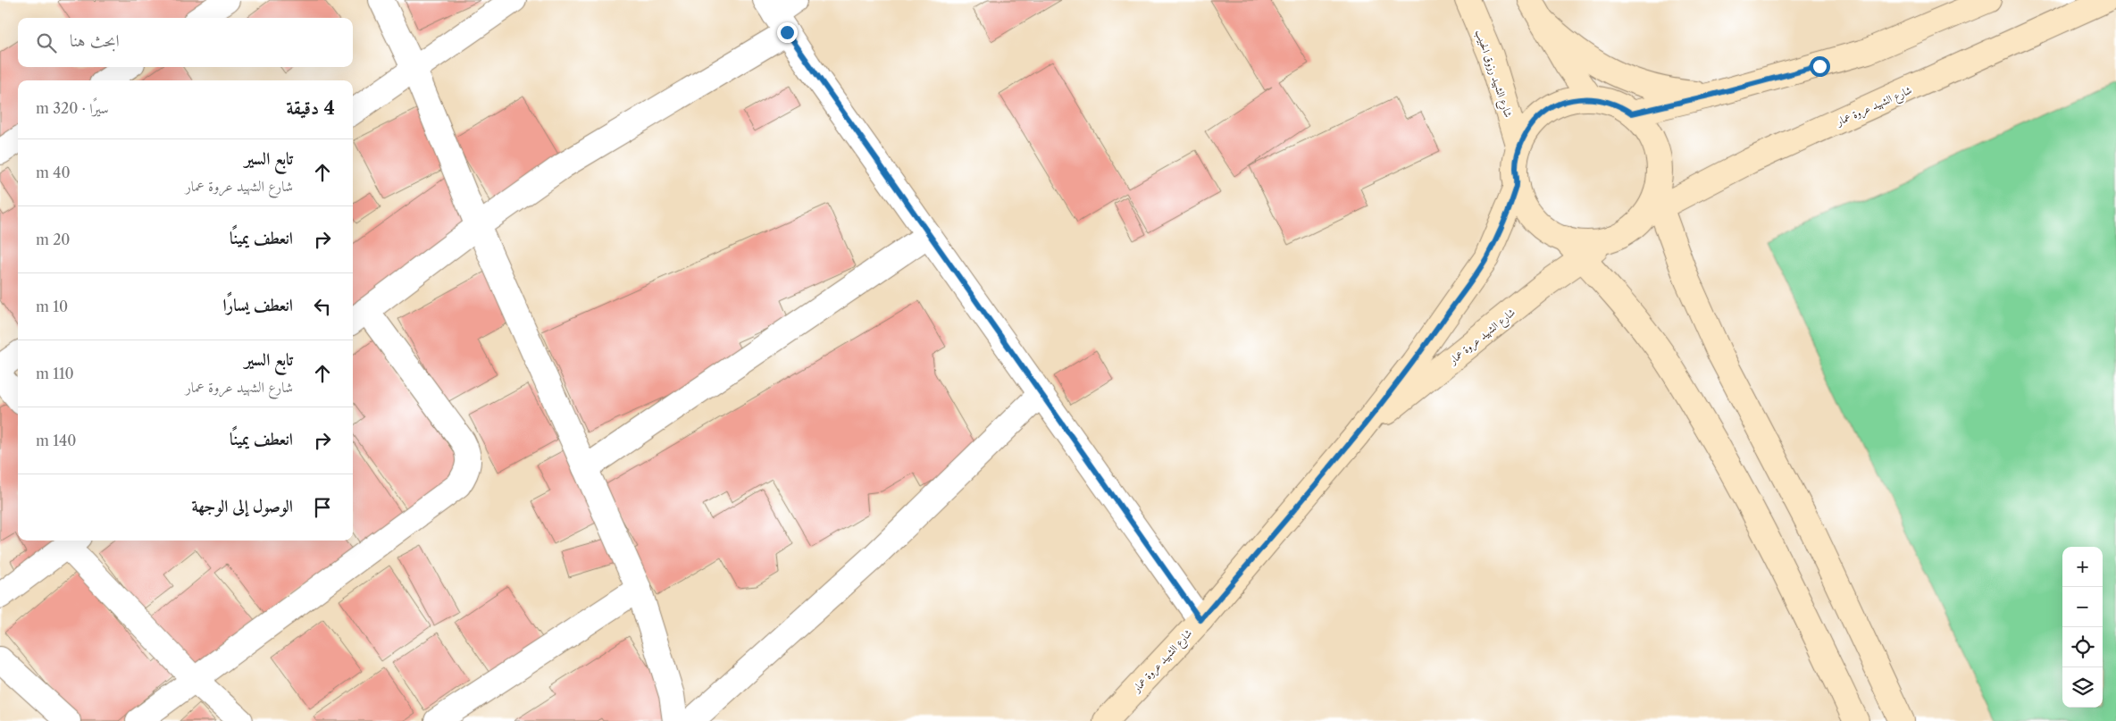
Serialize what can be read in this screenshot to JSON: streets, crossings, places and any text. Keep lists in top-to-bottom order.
{
  "streets": {
    "street": ["شارع الشهيد رزوق الحبيب", "شارع الشهيد عروة عمار"]
  },
  "crossings": [
    ["شارع الشهيد رزوق الحبيب", "شارع الشهيد عروة عمار"]
  ],
  "page": {
    "search": "ابحث هنا",
    "heading": ["4 دقيقة", "سيرًا · 320 m"],
    "list": [
      ["تابع السير", "شارع الشهيد عروة عمار", "40 m"],
      ["انعطف يمينًا", "20 m"],
      ["انعطف يسارًا", "10 m"],
      ["تابع السير", "شارع الشهيد عروة عمار", "110 m"],
      ["انعطف يمينًا", "140 m"],
      "الوصول إلى الوجهة"
    ],
    "map_buttons": ["+", "−"]
  }
}
